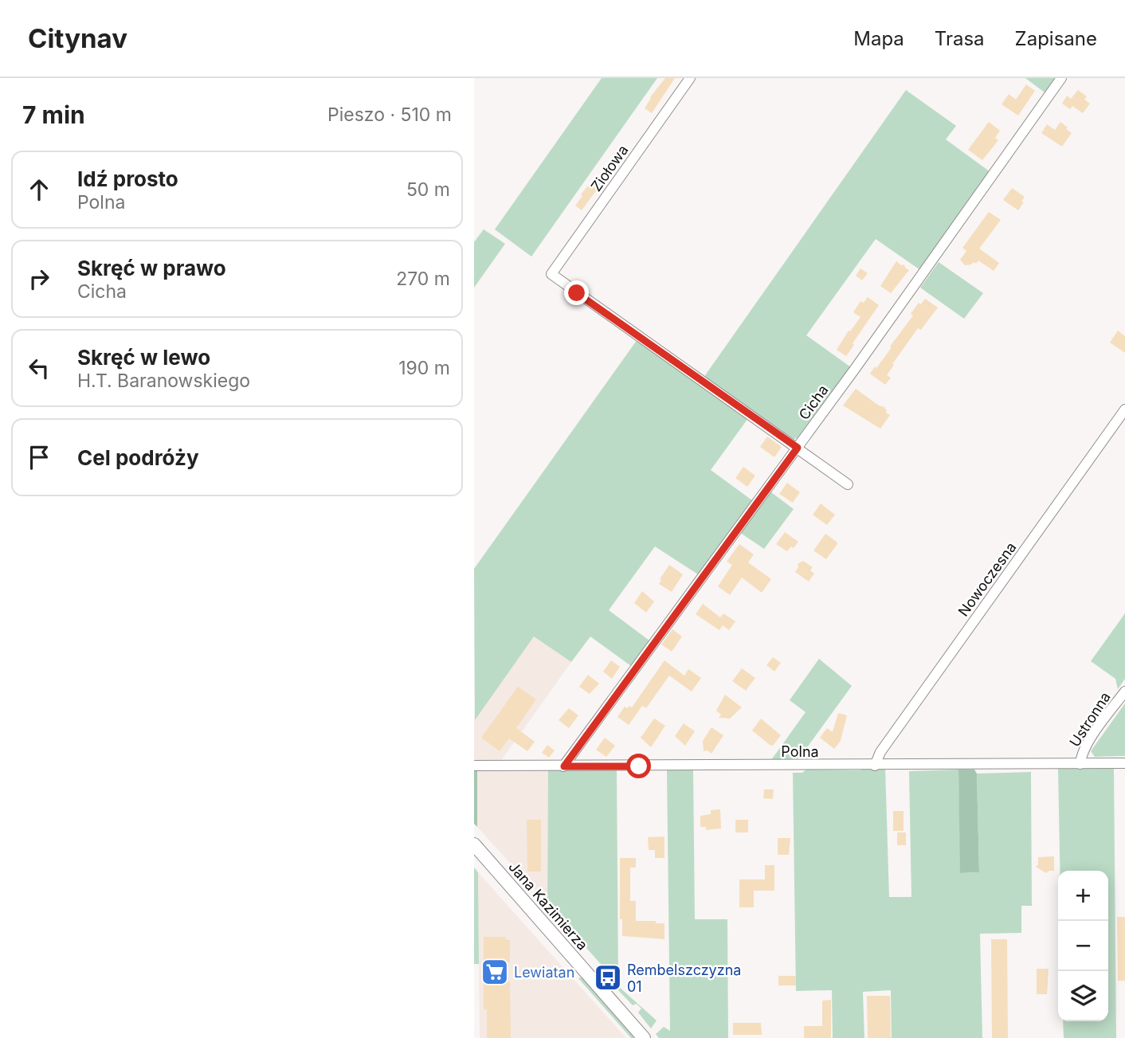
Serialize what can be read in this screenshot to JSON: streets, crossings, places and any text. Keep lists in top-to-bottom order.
{
  "streets": {
    "main road": ["Jana Kazimierza"],
    "street": [
      "Ziołowa",
      "Cicha",
      "Nowoczesna",
      "Ustronna",
      "Polna"
    ]
  },
  "crossings": [
    ["Ziołowa", "Cicha"],
    ["Cicha", "Polna"],
    ["Nowoczesna", "Polna"],
    ["Ustronna", "Polna"]
  ],
  "places": {
    "supermarket": ["Lewiatan"],
    "bus stop": ["Rembelszczyzna 01"]
  },
  "page": {
    "header": "Citynav",
    "nav": ["Mapa", "Trasa", "Zapisane"],
    "heading": ["7 min", "Pieszo · 510 m"],
    "list": [
      ["Idź prosto", "Polna", "50 m"],
      ["Skręć w prawo", "Cicha", "270 m"],
      ["Skręć w lewo", "H.T. Baranowskiego", "190 m"],
      "Cel podróży"
    ],
    "map_buttons": ["+", "−"]
  }
}
